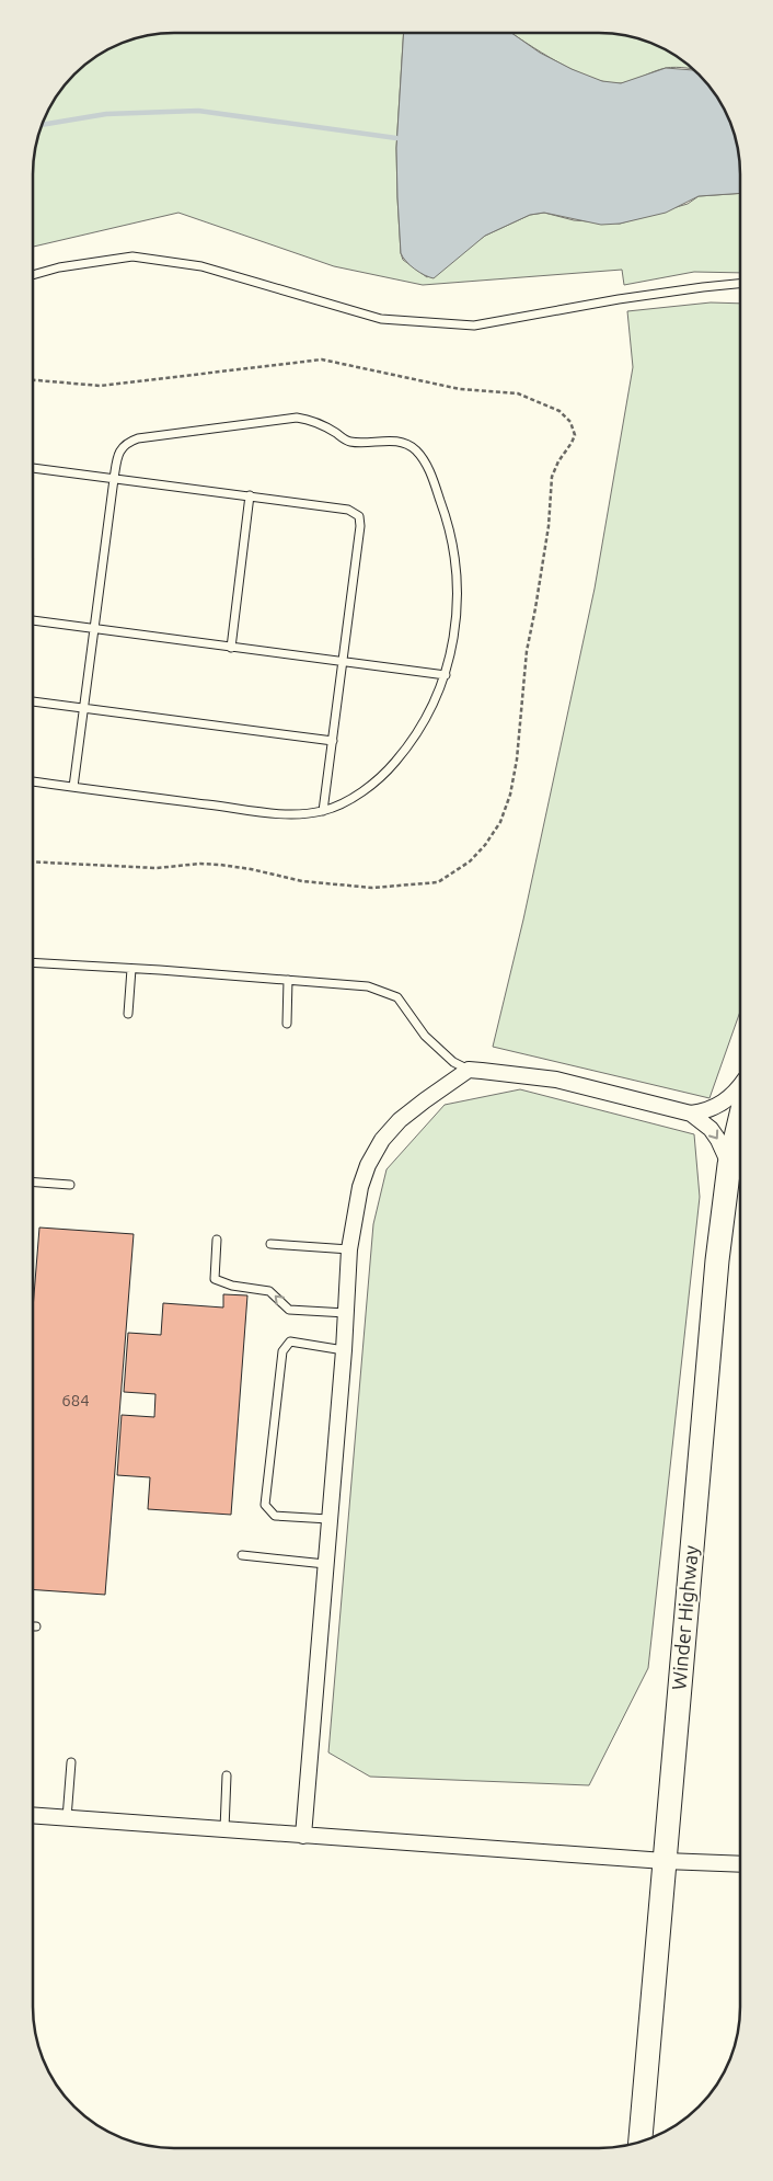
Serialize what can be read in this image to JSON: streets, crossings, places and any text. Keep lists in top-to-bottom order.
{
  "streets": {
    "main road": ["Winder Highway"]
  },
  "house_numbers": ["684"]
}
